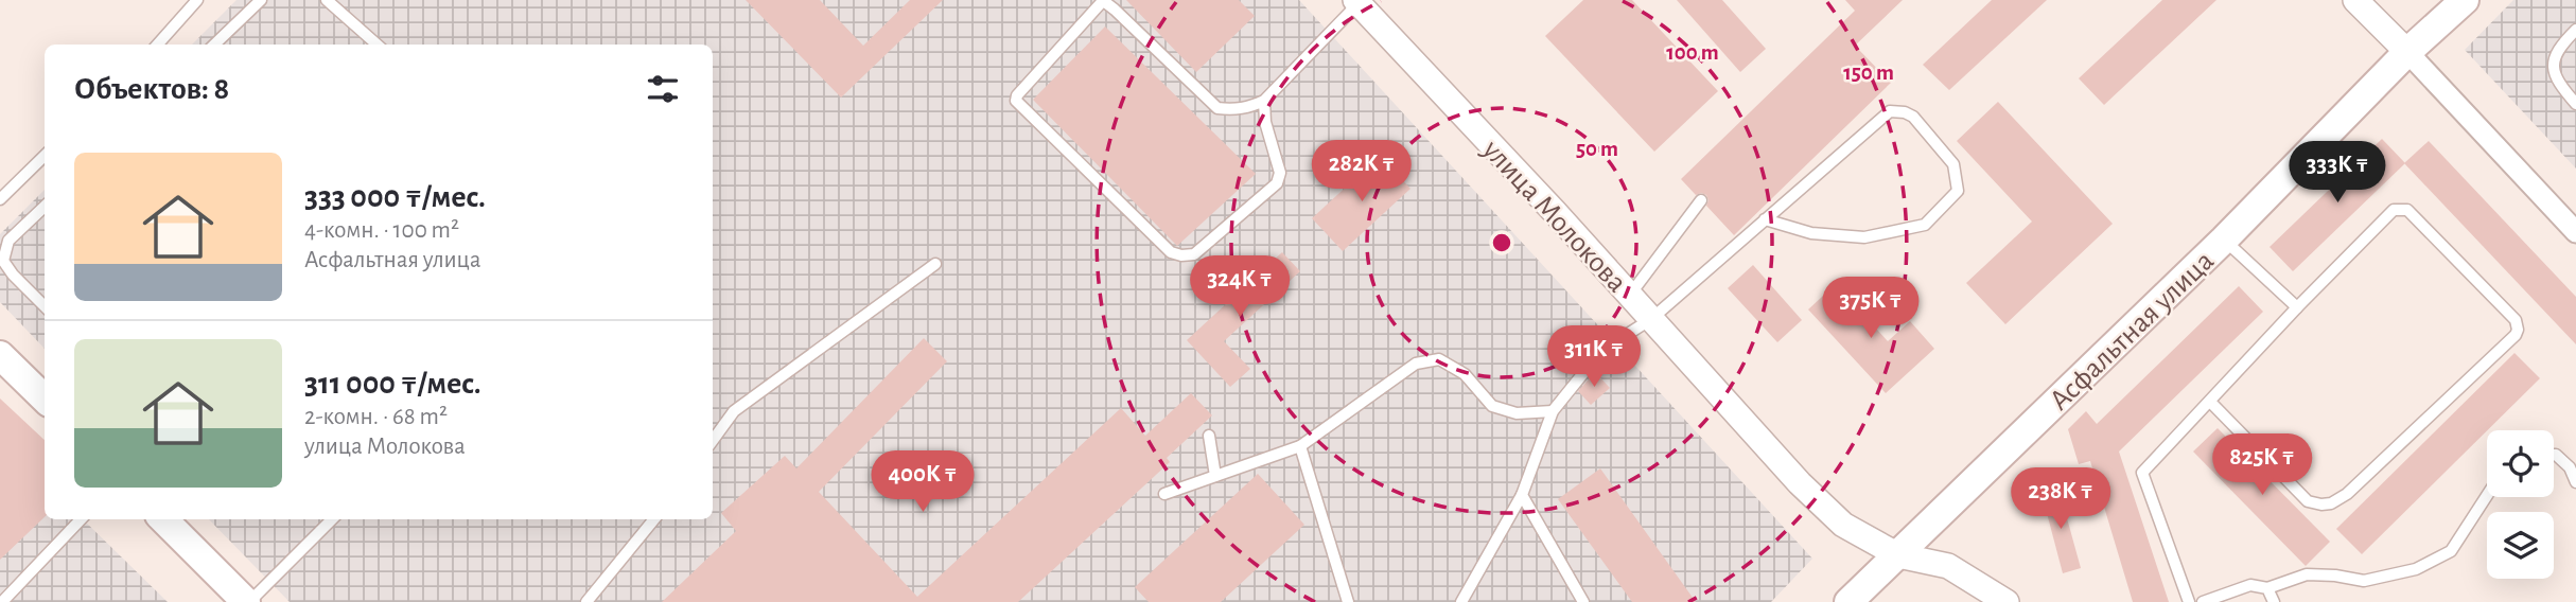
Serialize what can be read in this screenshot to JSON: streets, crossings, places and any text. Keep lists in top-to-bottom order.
{
  "streets": {
    "main road": ["Асфальтная улица"],
    "street": ["улица Молокова"]
  },
  "crossings": [
    ["улица Молокова", "Асфальтная улица"]
  ],
  "page": {
    "heading": "Объектов: 8",
    "list": [
      {
        "name": "333 000 ₸/мес.",
        "note": "4-комн. · 100 m² · Асфальтная улица"
      },
      {
        "name": "311 000 ₸/мес.",
        "note": "2-комн. · 68 m² · улица Молокова"
      }
    ],
    "price": [
      "282K ₸",
      "333K ₸",
      "324K ₸",
      "375K ₸",
      "311K ₸",
      "825K ₸",
      "400K ₸",
      "238K ₸"
    ]
  },
  "rings": ["100 m", "150 m", "50 m"]
}
